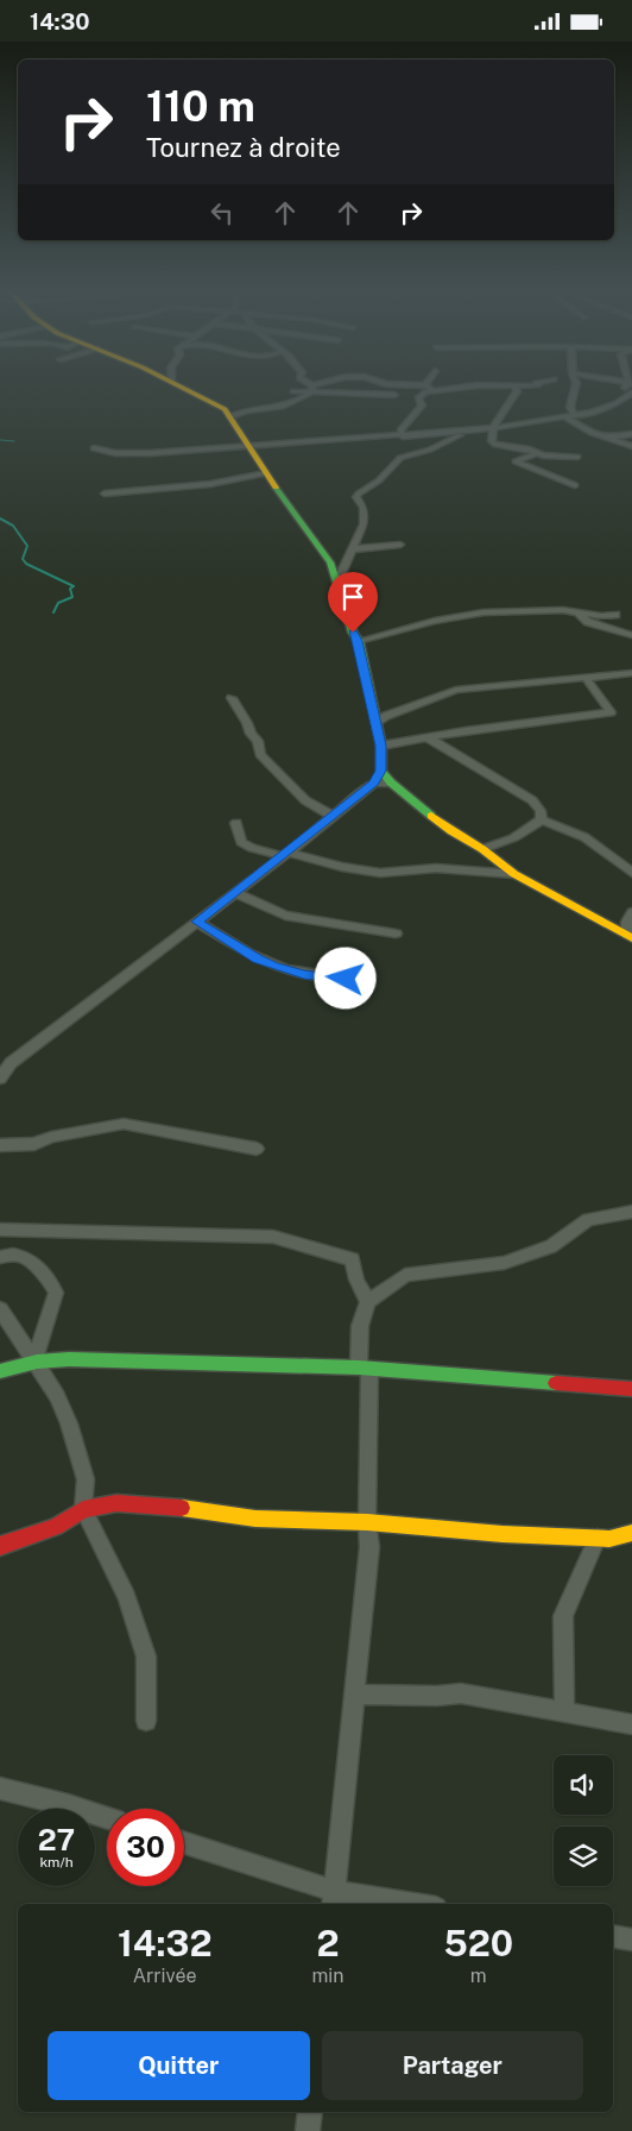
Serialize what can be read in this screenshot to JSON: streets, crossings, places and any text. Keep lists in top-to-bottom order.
{
  "page": {
    "status": "14:30",
    "turn": ["110 m", "Tournez à droite"],
    "speed": "27 km/h",
    "limit": "30",
    "eta": [
      "14:32",
      "Arrivée",
      "2",
      "min",
      "520",
      "m"
    ],
    "buttons": ["Quitter", "Partager"]
  }
}
